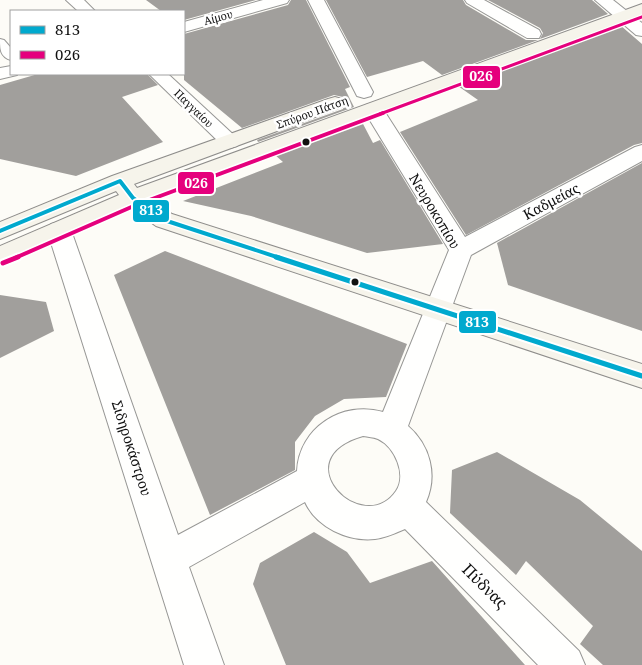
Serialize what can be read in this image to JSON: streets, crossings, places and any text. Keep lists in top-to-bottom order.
{
  "streets": {
    "street": [
      "Αίμου",
      "Παγγαίου",
      "Σπύρου Πάτση",
      "Καδμείας",
      "Νευροκοπίου",
      "Σιδηροκάστρου",
      "Πύδνας"
    ]
  },
  "crossings": [
    ["Παγγαίου", "Σπύρου Πάτση"],
    ["Σπύρου Πάτση", "Νευροκοπίου"],
    ["Σπύρου Πάτση", "Σιδηροκάστρου"],
    ["Καδμείας", "Νευροκοπίου"],
    ["Νευροκοπίου", "Πύδνας"]
  ],
  "lines": ["transit line 026", "transit line 813"],
  "legend": ["813", "026"]
}
